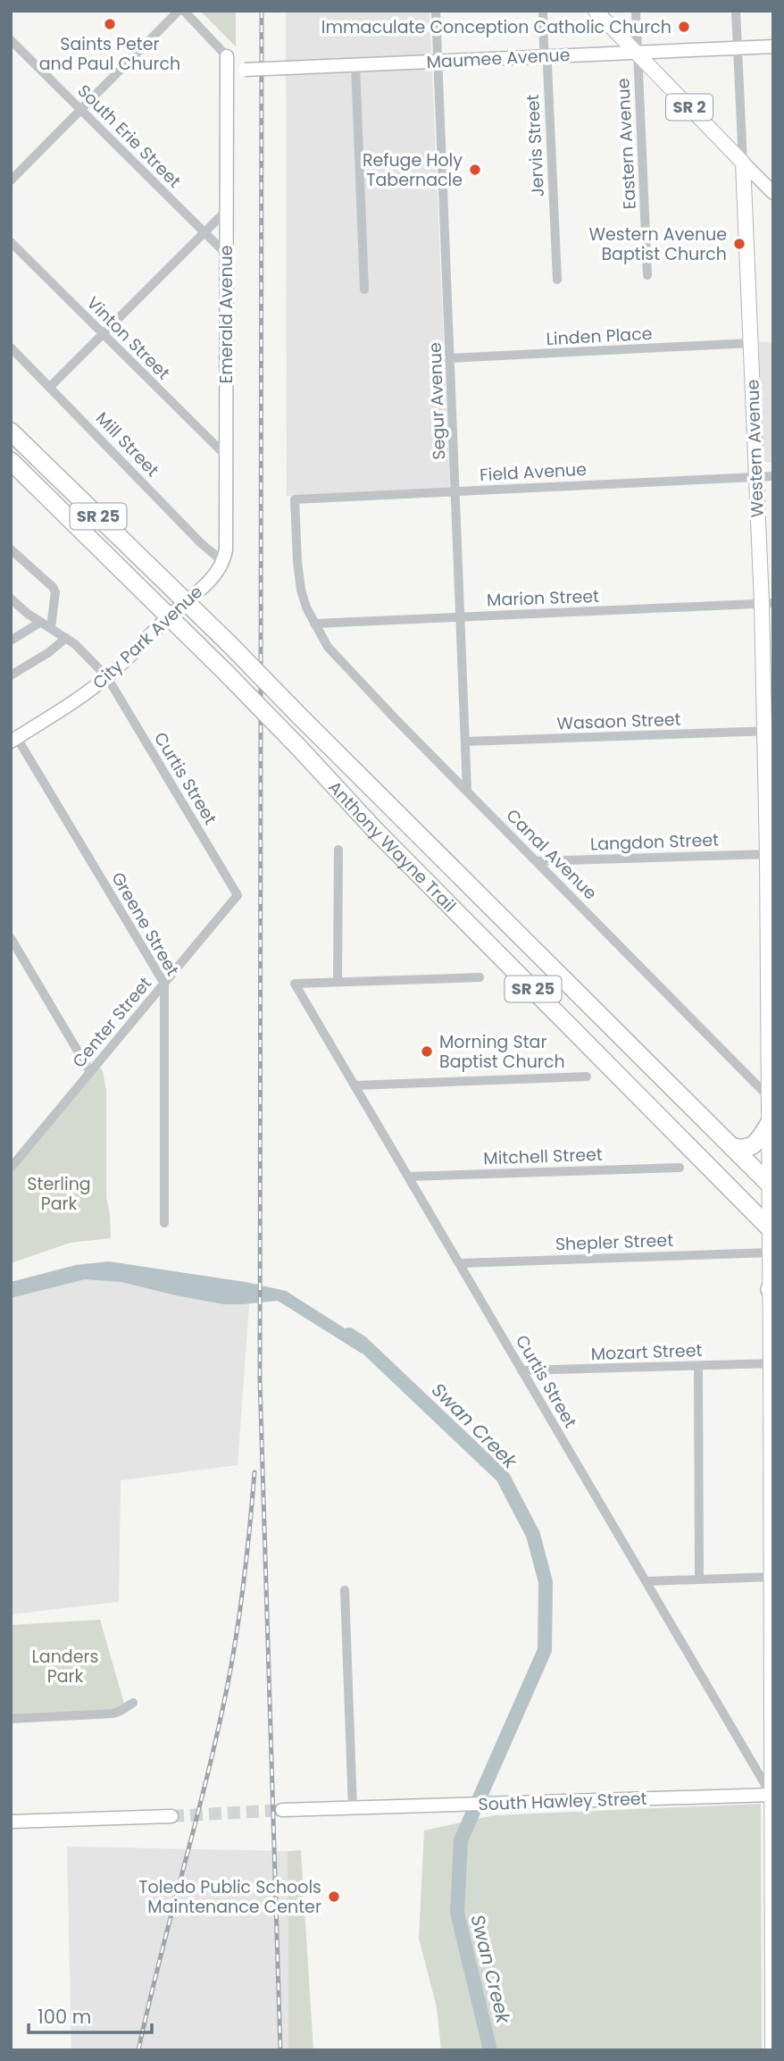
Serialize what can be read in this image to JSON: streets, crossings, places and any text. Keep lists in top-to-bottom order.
{
  "streets": {
    "highway": ["SR 25", "Anthony Wayne Trail"],
    "main road": ["SR 2", "Western Avenue"],
    "street": [
      "Maumee Avenue",
      "South Erie Street",
      "Eastern Avenue",
      "Jervis Street",
      "Emerald Avenue",
      "Linden Place",
      "Vinton Street",
      "Segur Avenue",
      "Mill Street",
      "Field Avenue",
      "Marion Street",
      "City Park Avenue",
      "Wasaon Street",
      "Curtis Street",
      "Langdon Street",
      "Canal Avenue",
      "Greene Street",
      "Center Street",
      "Mitchell Street",
      "Shepler Street",
      "Mozart Street",
      "South Hawley Street"
    ]
  },
  "crossings": [
    ["Maumee Avenue", "SR 2"],
    ["Maumee Avenue", "Eastern Avenue"],
    ["Maumee Avenue", "Jervis Street"],
    ["Maumee Avenue", "Emerald Avenue"],
    ["Maumee Avenue", "Segur Avenue"],
    ["Maumee Avenue", "Western Avenue"],
    ["SR 2", "Eastern Avenue"],
    ["SR 2", "Western Avenue"],
    ["South Erie Street", "Emerald Avenue"],
    ["Emerald Avenue", "Vinton Street"],
    ["Emerald Avenue", "Mill Street"],
    ["Emerald Avenue", "City Park Avenue"],
    ["Linden Place", "Segur Avenue"],
    ["Linden Place", "Western Avenue"],
    ["Segur Avenue", "Field Avenue"],
    ["Segur Avenue", "Marion Street"],
    ["Segur Avenue", "Wasaon Street"],
    ["Segur Avenue", "Canal Avenue"],
    ["Mill Street", "City Park Avenue"],
    ["Western Avenue", "Field Avenue"],
    ["Western Avenue", "Marion Street"],
    ["Western Avenue", "Wasaon Street"],
    ["Western Avenue", "Curtis Street"],
    ["Western Avenue", "Langdon Street"],
    ["Western Avenue", "Anthony Wayne Trail"],
    ["Western Avenue", "Canal Avenue"],
    ["Western Avenue", "Shepler Street"],
    ["Western Avenue", "Mozart Street"],
    ["Western Avenue", "South Hawley Street"],
    ["Field Avenue", "Canal Avenue"],
    ["Marion Street", "Canal Avenue"],
    ["City Park Avenue", "Curtis Street"],
    ["City Park Avenue", "Anthony Wayne Trail"],
    ["City Park Avenue", "Greene Street"],
    ["Curtis Street", "Center Street"],
    ["Curtis Street", "Mitchell Street"],
    ["Curtis Street", "Shepler Street"],
    ["Curtis Street", "Mozart Street"],
    ["Curtis Street", "South Hawley Street"],
    ["Langdon Street", "Canal Avenue"],
    ["Greene Street", "Center Street"]
  ],
  "water": ["Swan Creek"],
  "parks": ["Sterling Park", "Landers Park"],
  "places": [
    "Saints Peter and Paul Church",
    "Immaculate Conception Catholic Church",
    "Refuge Holy Tabernacle",
    "Western Avenue Baptist Church",
    "Morning Star Baptist Church",
    "Toledo Public Schools Maintenance Center"
  ],
  "scale_bar": "100 m"
}
